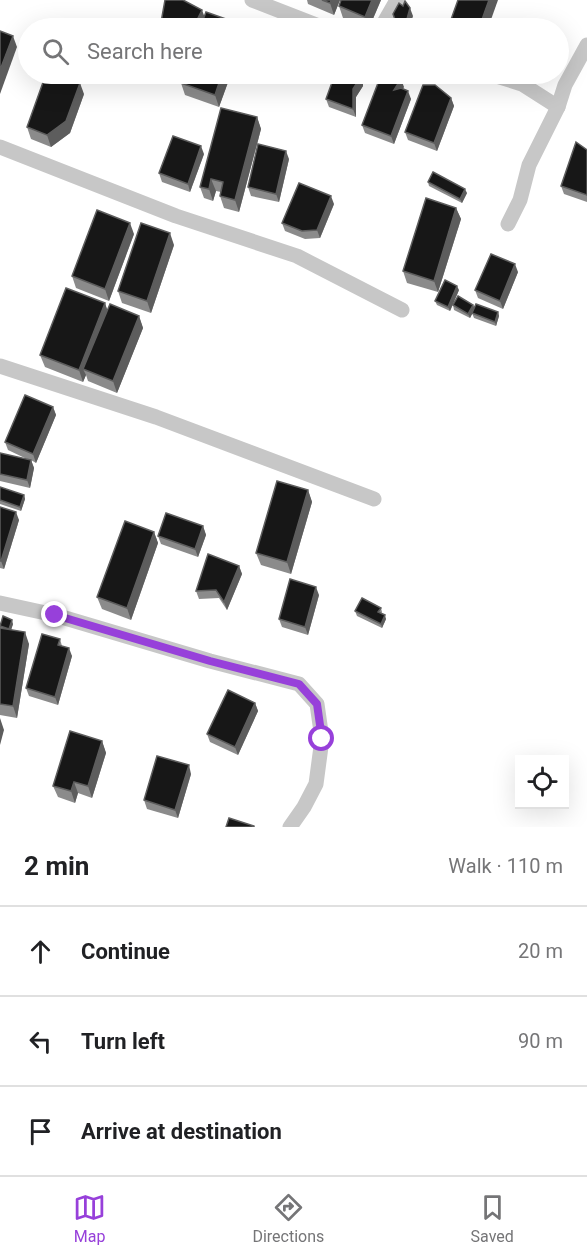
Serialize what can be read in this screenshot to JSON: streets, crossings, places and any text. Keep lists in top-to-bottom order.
{
  "page": {
    "search": "Search here",
    "heading": ["2 min", "Walk · 110 m"],
    "list": [
      ["Continue", "20 m"],
      ["Turn left", "90 m"],
      "Arrive at destination"
    ],
    "nav": ["Map", "Directions", "Saved"]
  }
}
